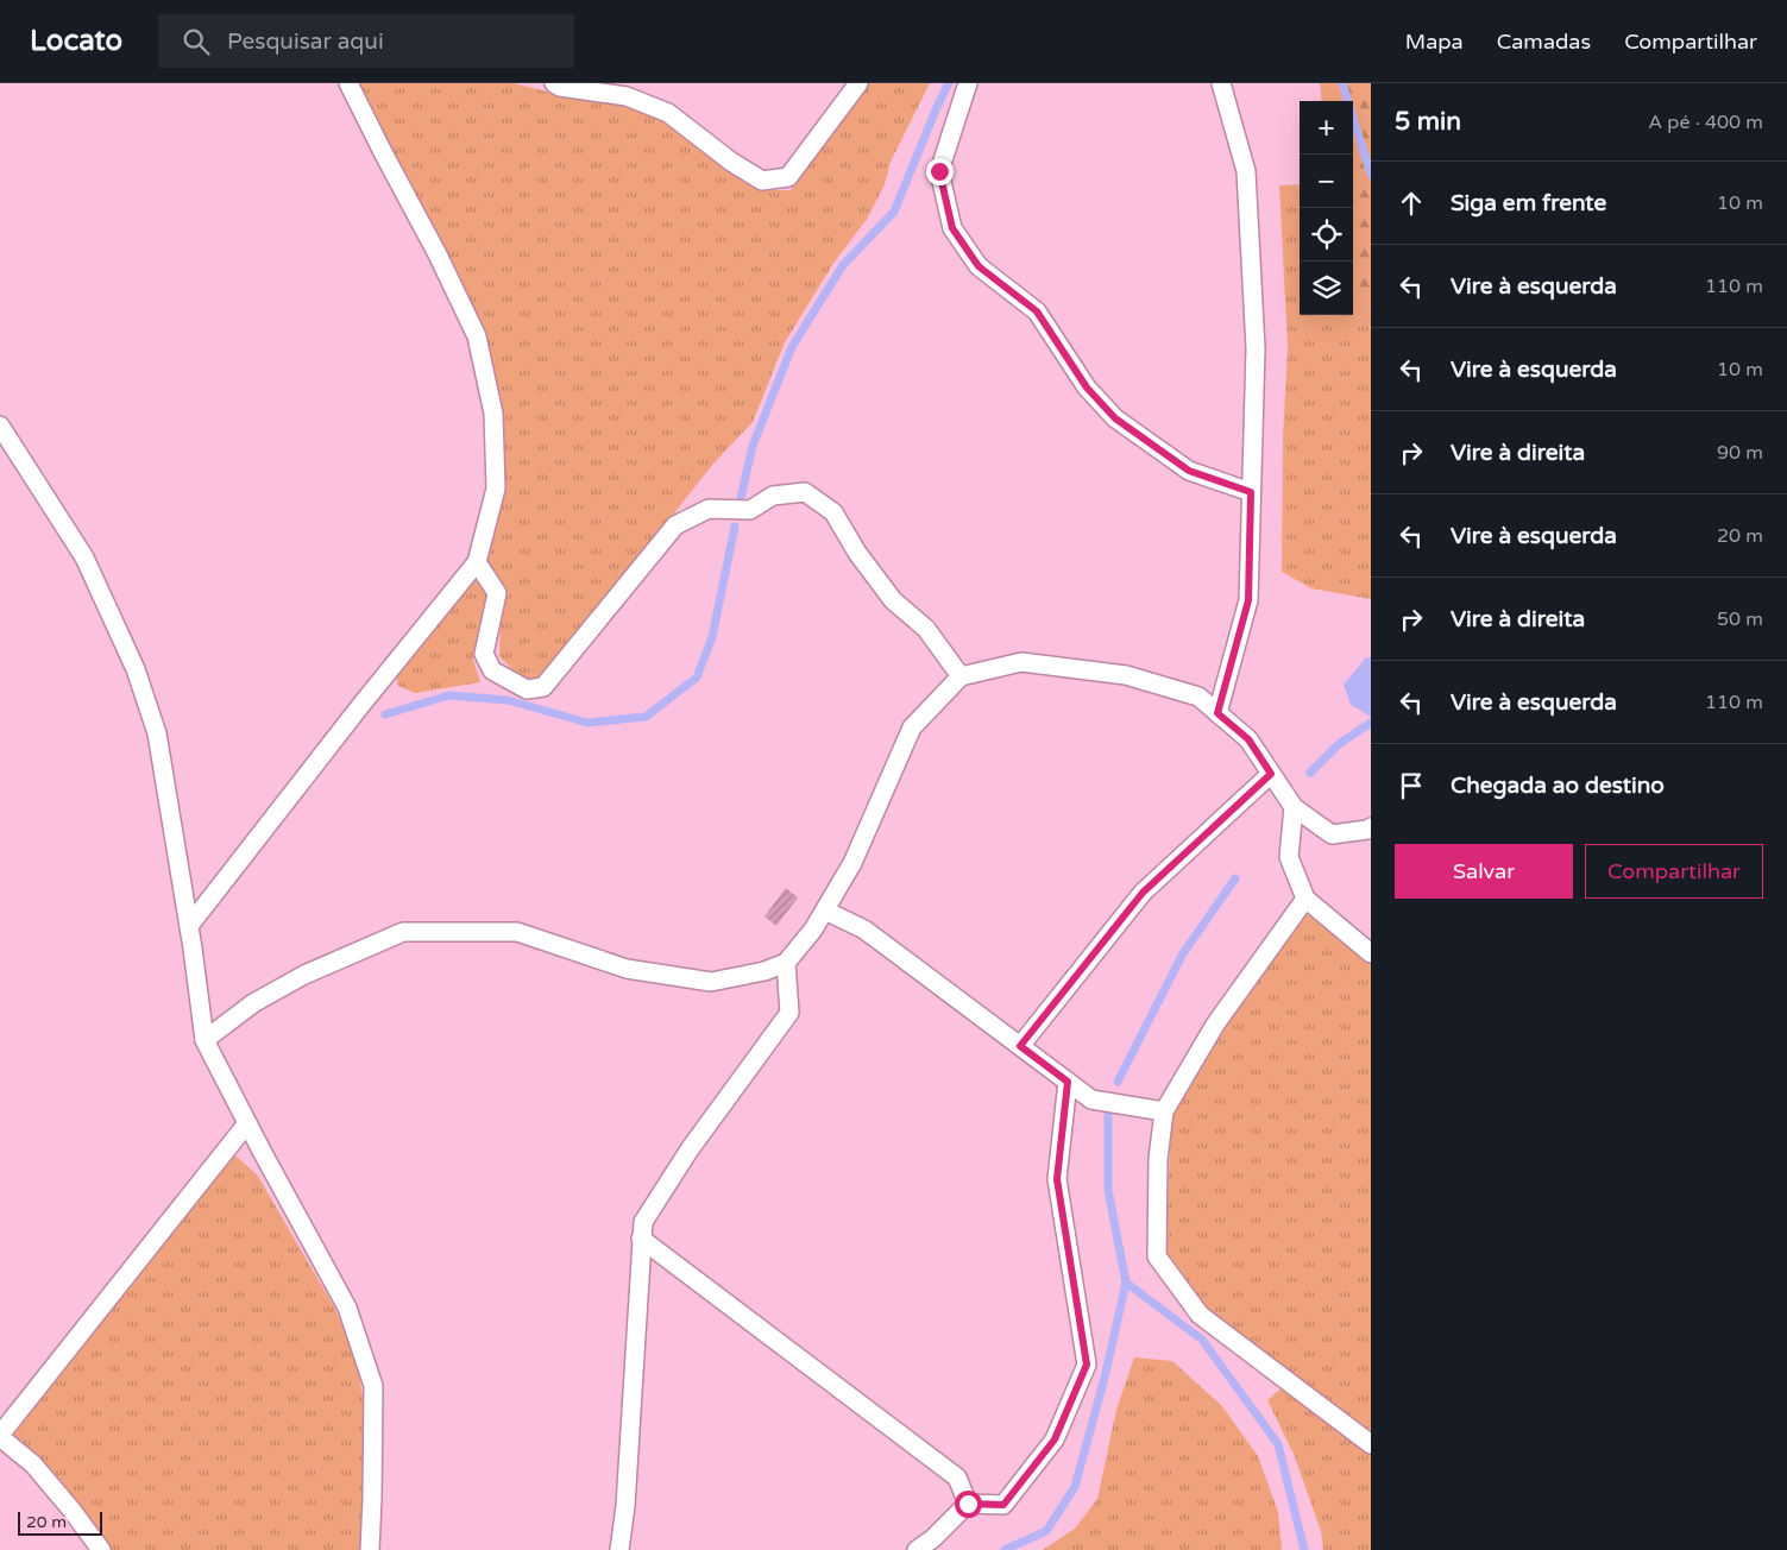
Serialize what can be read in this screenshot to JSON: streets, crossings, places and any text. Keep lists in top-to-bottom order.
{
  "scale_bar": "20 m",
  "page": {
    "header": "Locato",
    "search": "Pesquisar aqui",
    "nav": ["Mapa", "Camadas", "Compartilhar"],
    "heading": ["5 min", "A pé · 400 m"],
    "map_buttons": ["+", "−"],
    "list": [
      ["Siga em frente", "10 m"],
      ["Vire à esquerda", "110 m"],
      ["Vire à esquerda", "10 m"],
      ["Vire à direita", "90 m"],
      ["Vire à esquerda", "20 m"],
      ["Vire à direita", "50 m"],
      ["Vire à esquerda", "110 m"],
      "Chegada ao destino"
    ],
    "buttons": ["Salvar", "Compartilhar"],
    "scale": "20 m"
  }
}
